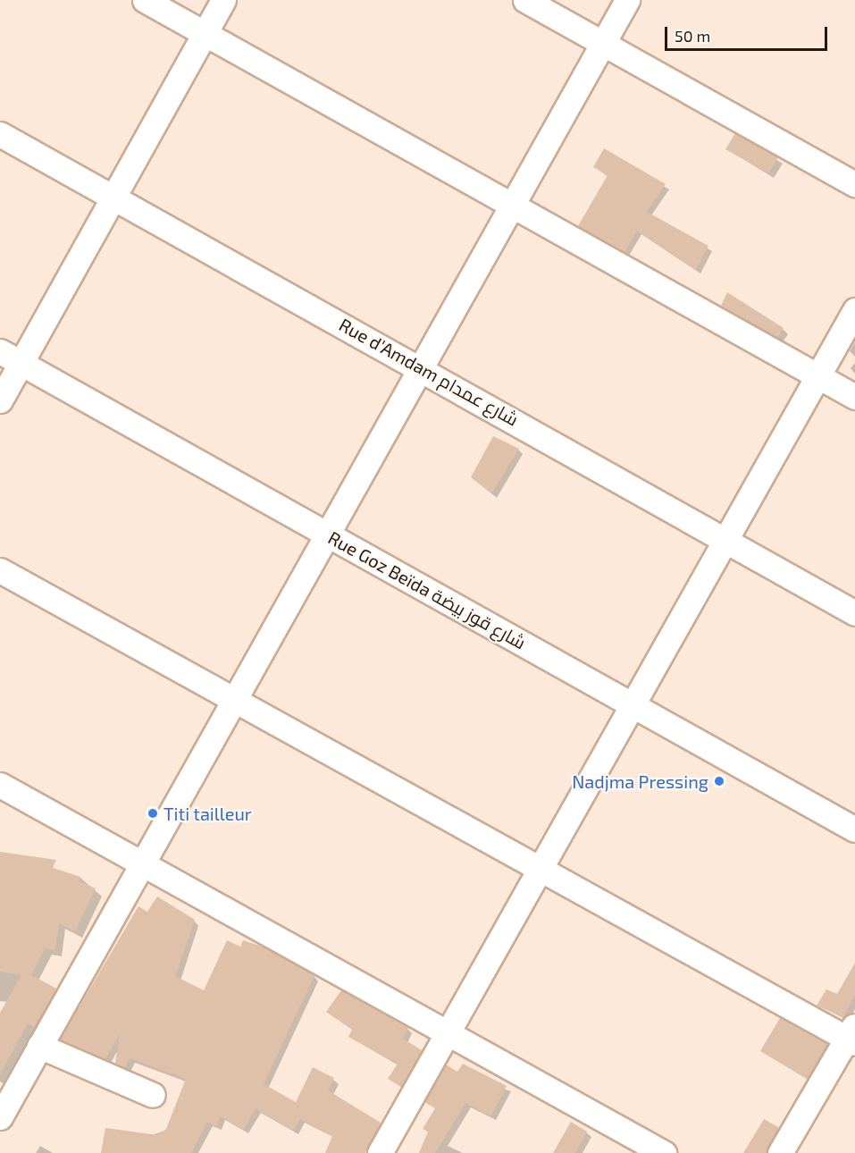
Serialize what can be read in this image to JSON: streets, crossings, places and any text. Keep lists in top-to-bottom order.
{
  "streets": {
    "street": ["Rue d'Amdam شارع عمدام", "Rue Goz Beïda شارع قوز بيضة"]
  },
  "places": ["Nadjma Pressing", "Titi tailleur"],
  "scale_bar": "50 m"
}
